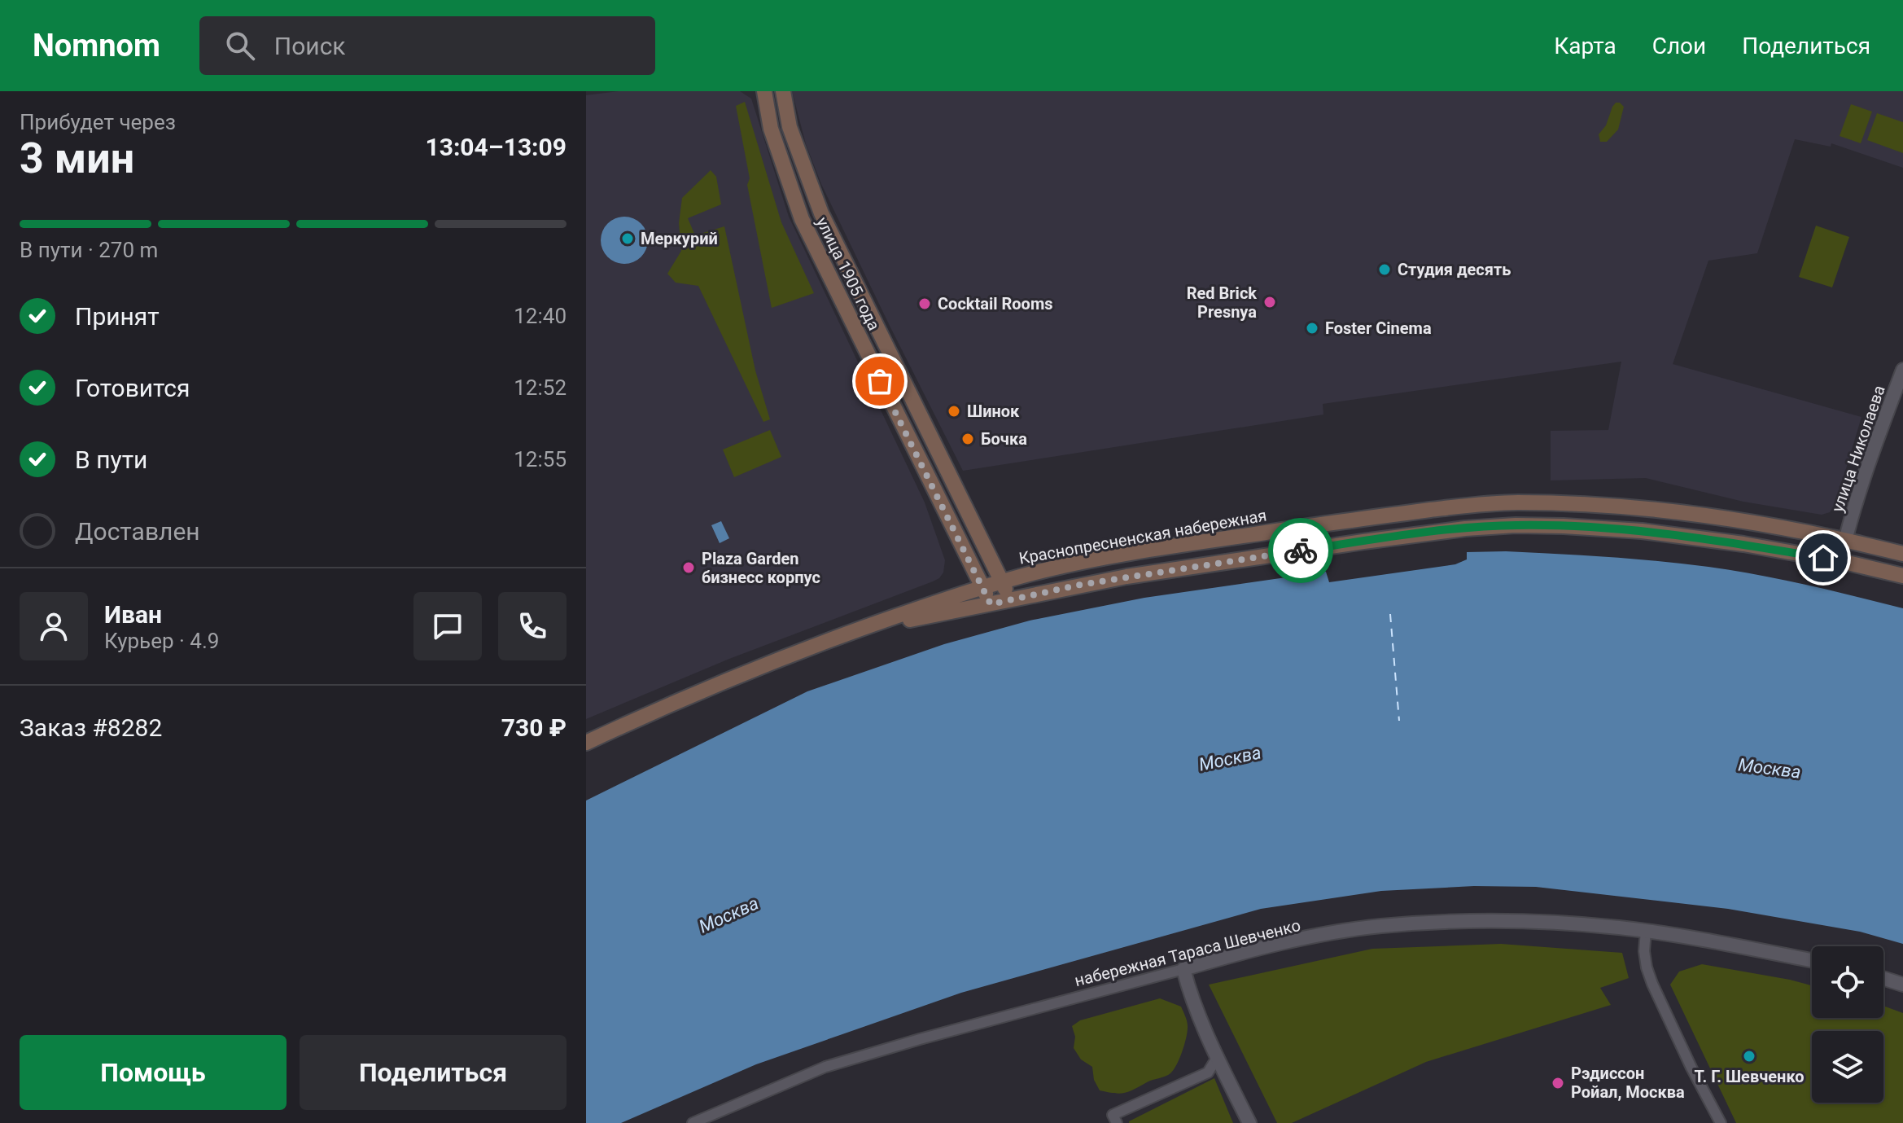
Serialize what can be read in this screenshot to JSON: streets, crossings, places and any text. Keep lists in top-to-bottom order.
{
  "streets": {
    "main road": ["улица 1905 года", "Краснопресненская набережная"],
    "street": ["улица Николаева", "набережная Тараса Шевченко"]
  },
  "crossings": [
    ["улица 1905 года", "Краснопресненская набережная"],
    ["улица Николаева", "Краснопресненская набережная"]
  ],
  "water": ["Москва"],
  "places": [
    "Меркурий",
    "Студия десять",
    "Red Brick Presnya",
    "Cocktail Rooms",
    "Foster Cinema",
    "Шинок",
    "Бочка",
    "Plaza Garden бизнесс корпус",
    "Т. Г. Шевченко",
    "Рэдиссон Ройал, Москва"
  ],
  "page": {
    "header": "Nomnom",
    "search": "Поиск",
    "nav": ["Карта", "Слои", "Поделиться"],
    "heading": ["3 мин", "Прибудет через", "13:04–13:09"],
    "panel": [
      "Иван",
      "Курьер · 4.9",
      "Заказ #8282",
      "730 ₽"
    ],
    "bar": "В пути · 270 m",
    "list": [
      ["Принят", "12:40"],
      ["Готовится", "12:52"],
      ["В пути", "12:55"],
      "Доставлен"
    ],
    "buttons": ["Помощь", "Поделиться"]
  }
}
